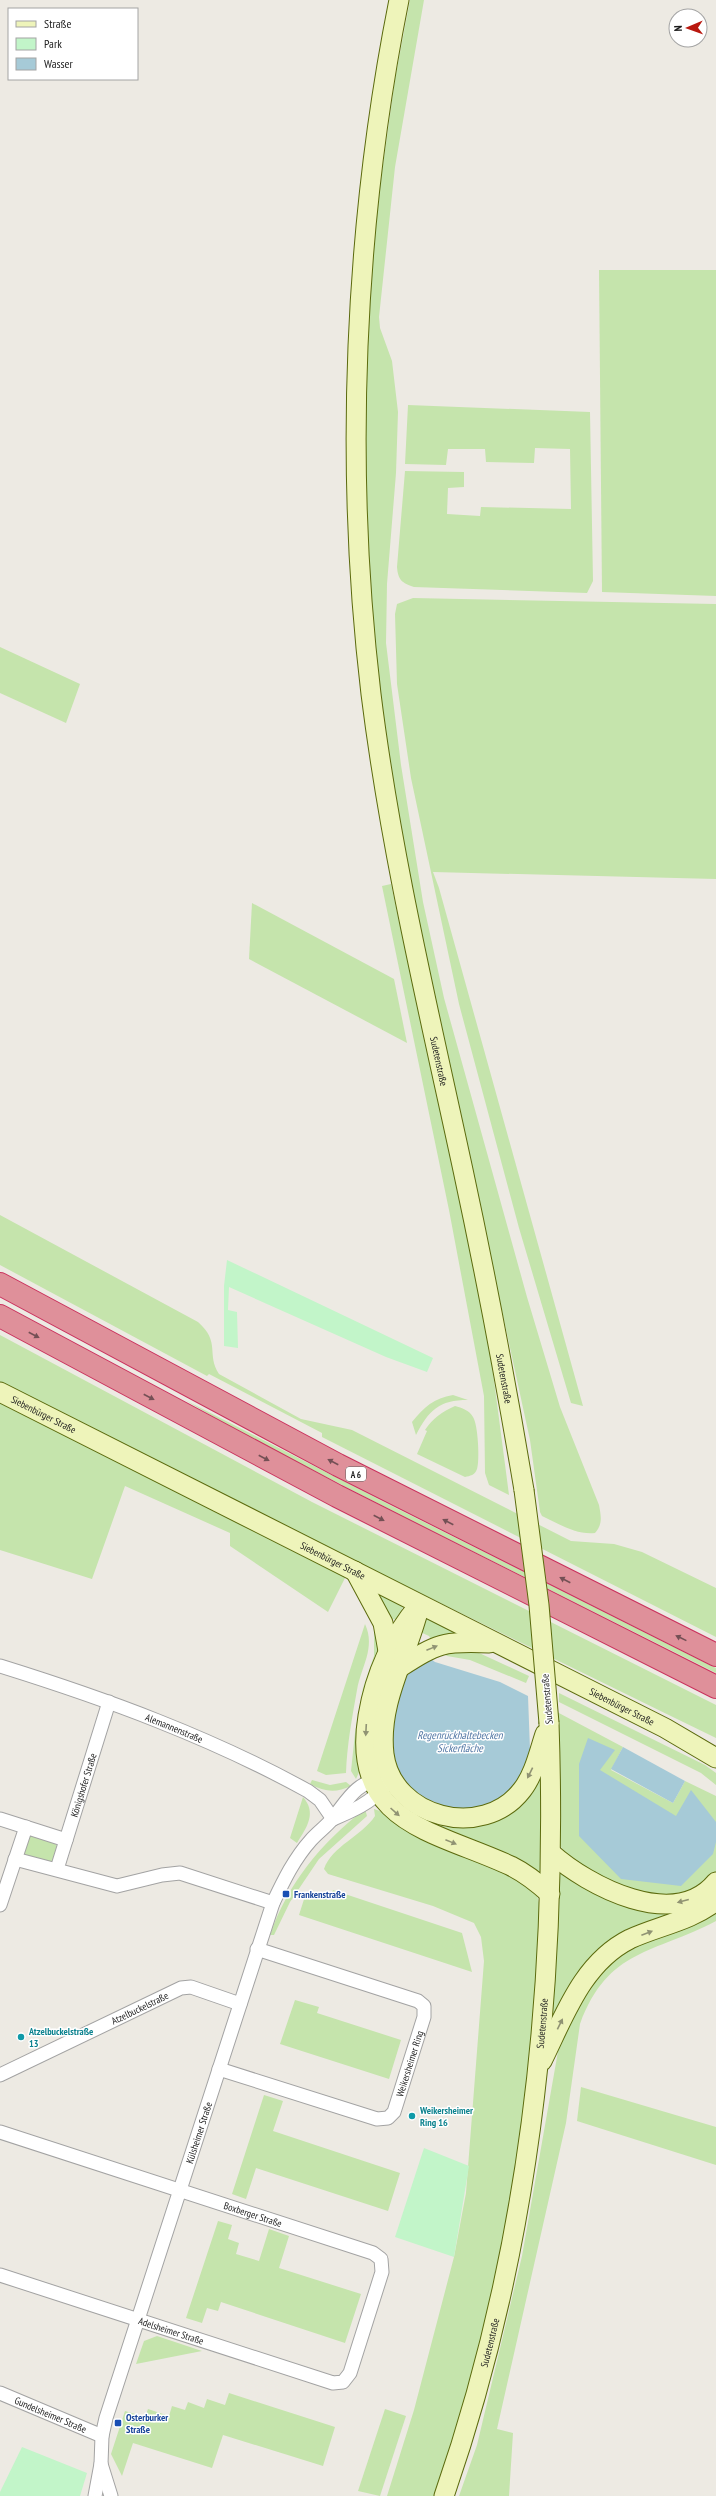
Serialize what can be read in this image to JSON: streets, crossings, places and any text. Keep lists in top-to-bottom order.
{
  "streets": {
    "highway": ["A 6"],
    "main road": ["Sudetenstraße", "Siebenbürger Straße"],
    "street": [
      "Alemannenstraße",
      "Königshofer Straße",
      "Atzelbuckelstraße",
      "Weikersheimer Ring",
      "Külsheimer Straße",
      "Boxberger Straße",
      "Adelsheimer Straße",
      "Gundelsheimer Straße"
    ]
  },
  "crossings": [
    ["Alemannenstraße", "Königshofer Straße"],
    ["Alemannenstraße", "Külsheimer Straße"],
    ["Atzelbuckelstraße", "Külsheimer Straße"],
    ["Weikersheimer Ring", "Külsheimer Straße"],
    ["Külsheimer Straße", "Boxberger Straße"],
    ["Külsheimer Straße", "Adelsheimer Straße"],
    ["Külsheimer Straße", "Gundelsheimer Straße"],
    ["Boxberger Straße", "Adelsheimer Straße"]
  ],
  "water": ["Regenrückhaltebecken Sickerfläche"],
  "places": {
    "transit": ["Frankenstraße", "Osterburker Straße"],
    "other": ["Atzelbuckelstraße 13", "Weikersheimer Ring 16"]
  },
  "legend": ["Straße", "Park", "Wasser"],
  "north": "left"
}
